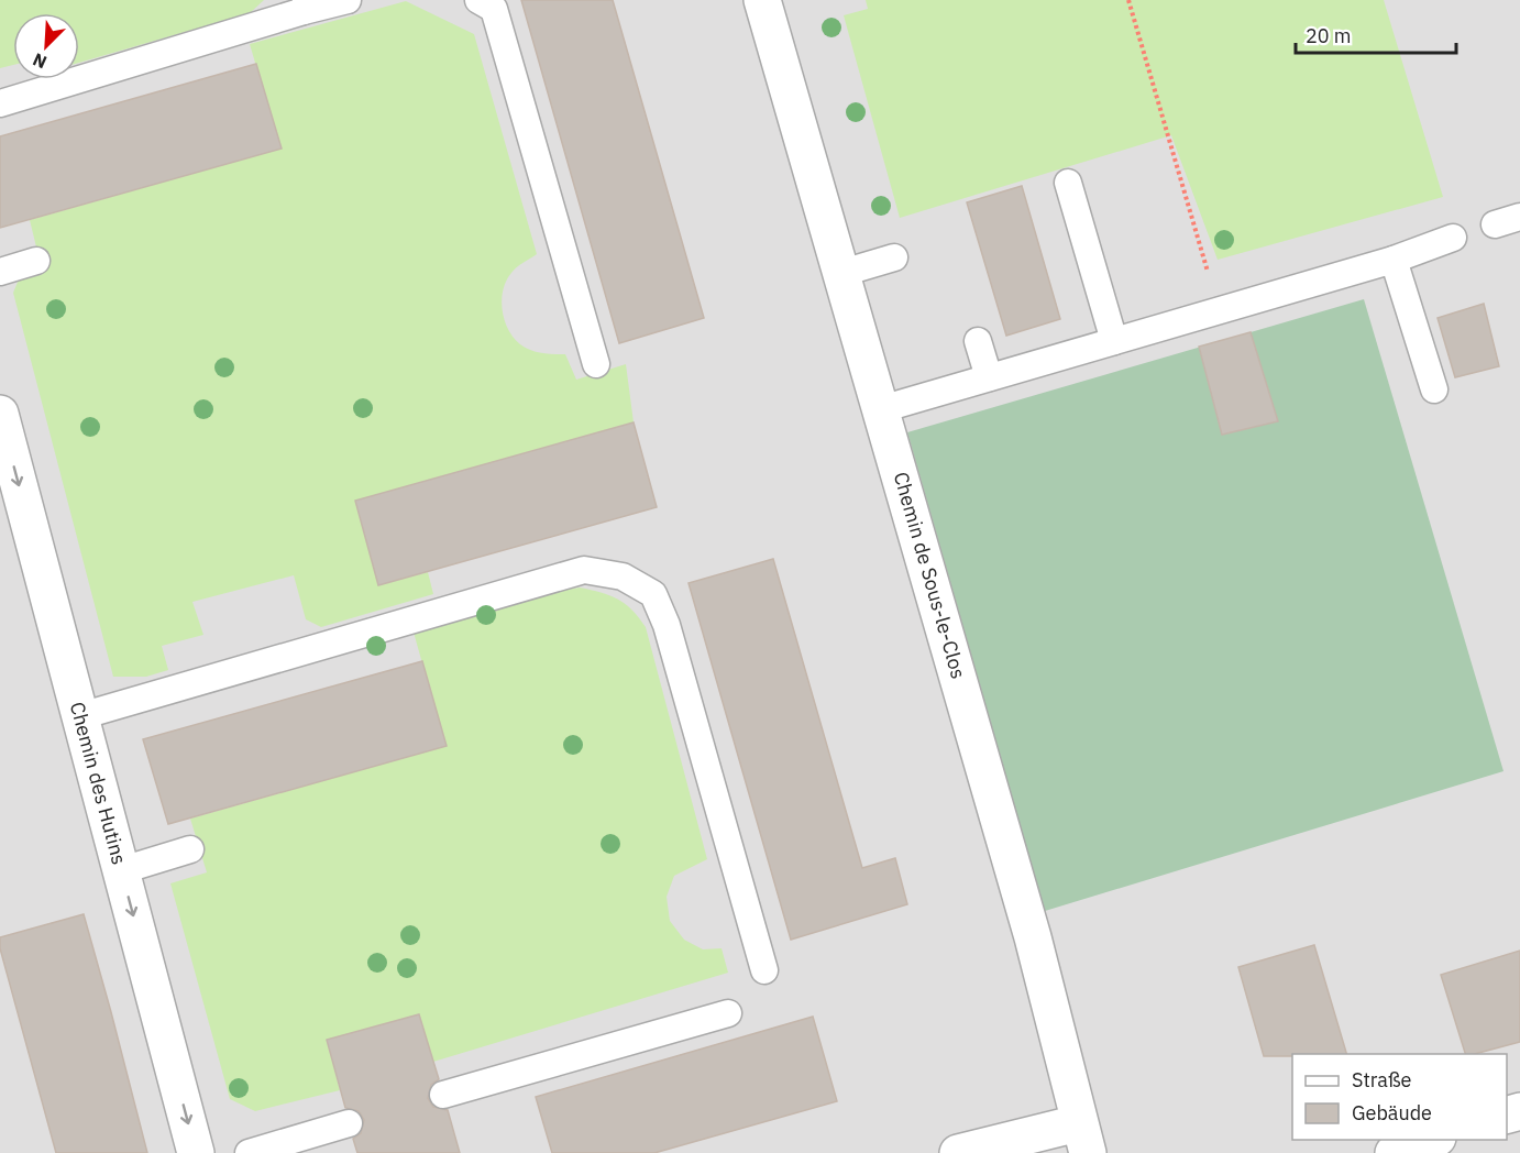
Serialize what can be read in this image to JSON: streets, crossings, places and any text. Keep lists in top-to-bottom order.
{
  "streets": {
    "street": ["Chemin de Sous-le-Clos", "Chemin des Hutins"]
  },
  "one_way": ["Chemin des Hutins"],
  "legend": ["Straße", "Gebäude"],
  "scale_bar": "20 m",
  "north": "bottom left"
}
